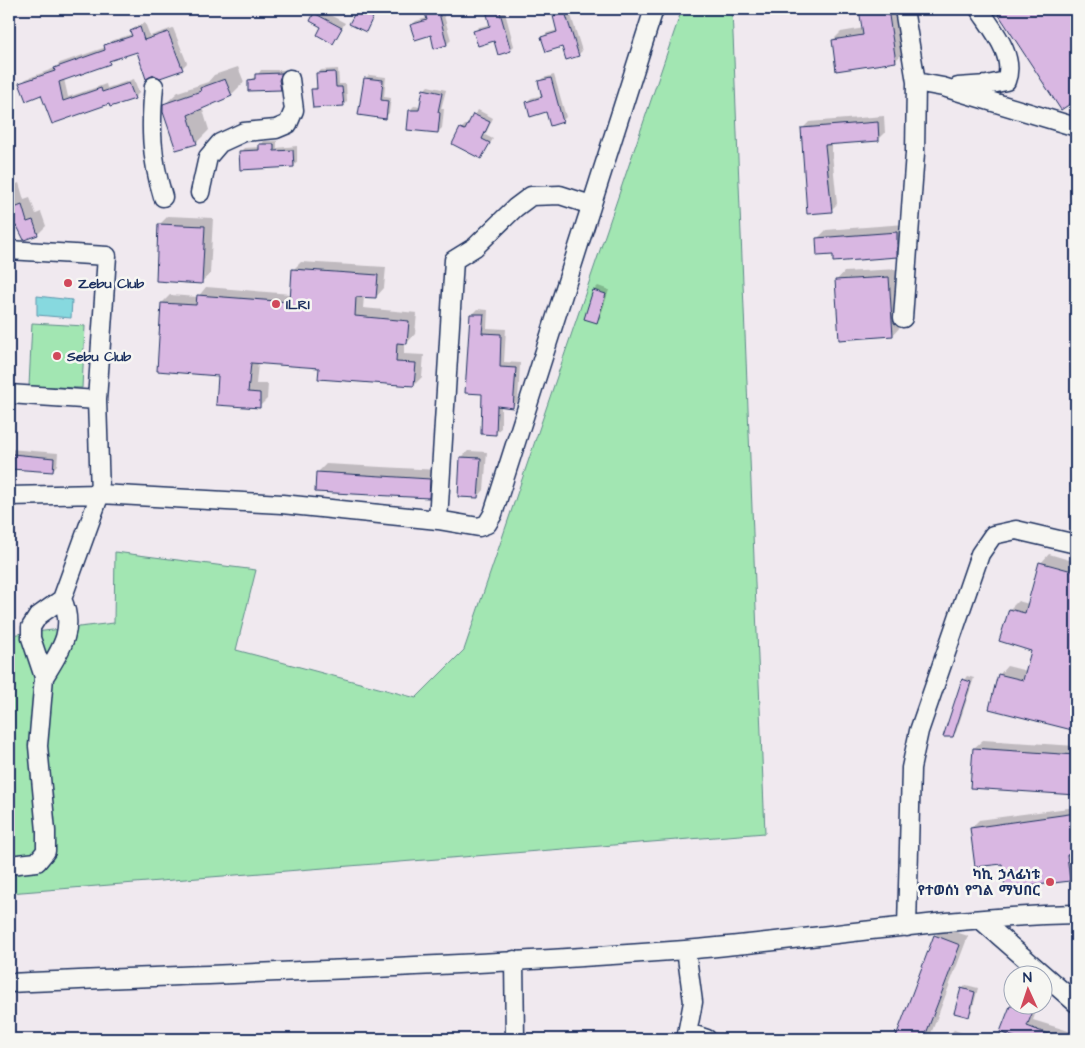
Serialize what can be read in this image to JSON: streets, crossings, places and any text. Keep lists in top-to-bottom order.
{
  "places": [
    "Zebu Club",
    "ILRI",
    "Sebu Club",
    "ካኪ ኃላፊነቱ የተወሰነ የግል ማህበር"
  ],
  "north": "top"
}
